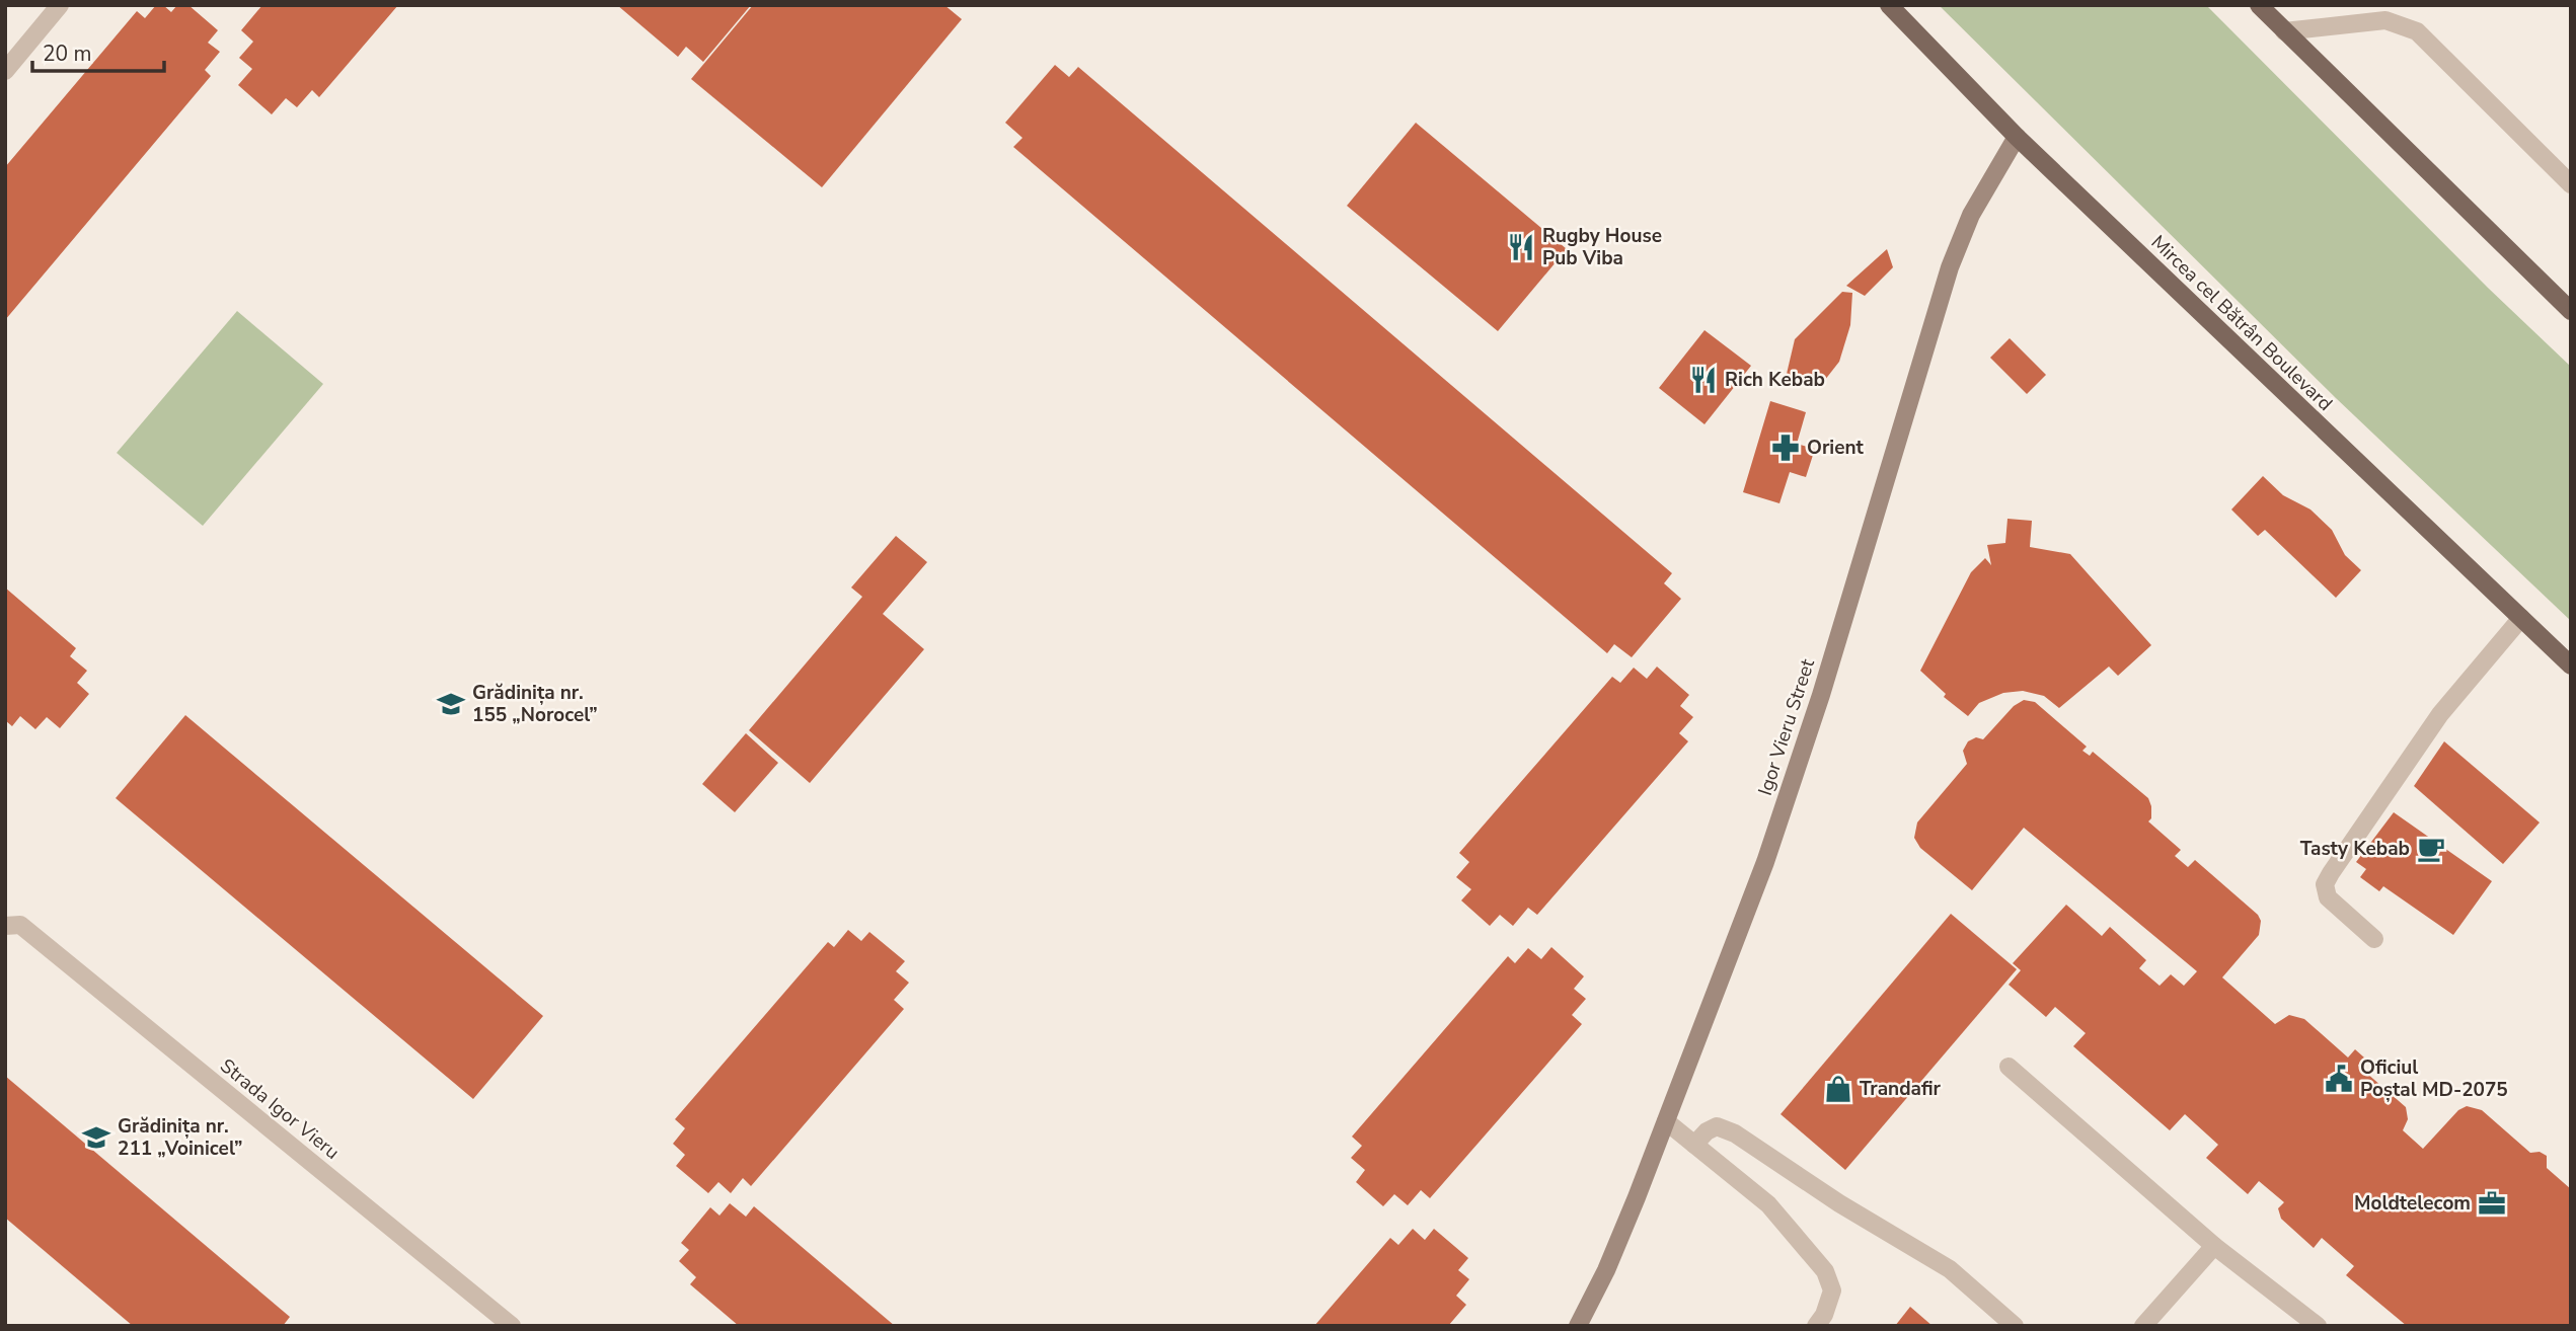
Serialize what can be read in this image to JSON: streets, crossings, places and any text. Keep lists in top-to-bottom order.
{
  "streets": {
    "main road": ["Mircea cel Bătrân Boulevard", "Igor Vieru Street"],
    "lane": ["Strada Igor Vieru"]
  },
  "crossings": [
    ["Mircea cel Bătrân Boulevard", "Igor Vieru Street"]
  ],
  "places": {
    "restaurant": ["Rugby House Pub Viba", "Rich Kebab"],
    "pharmacy": ["Orient"],
    "school or university": ["Grădinița nr. 155 „Norocel”", "Grădinița nr. 211 „Voinicel”"],
    "cafe": ["Tasty Kebab"],
    "public building": ["Oficiul Poștal MD-2075"],
    "shop": ["Trandafir"],
    "office": ["Moldtelecom"]
  },
  "scale_bar": "20 m"
}
